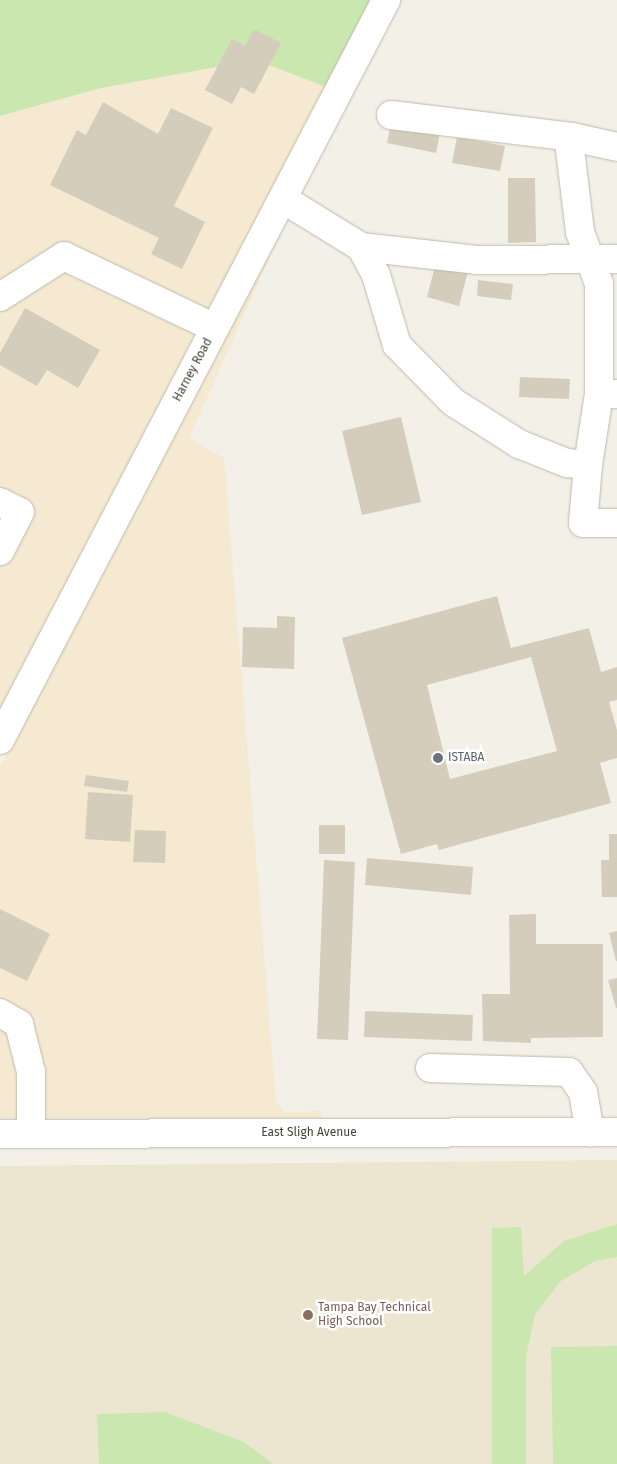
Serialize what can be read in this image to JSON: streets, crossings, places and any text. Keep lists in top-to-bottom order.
{
  "streets": {
    "street": ["Harney Road", "East Sligh Avenue"]
  },
  "places": ["ISTABA", "Tampa Bay Technical High School"]
}
